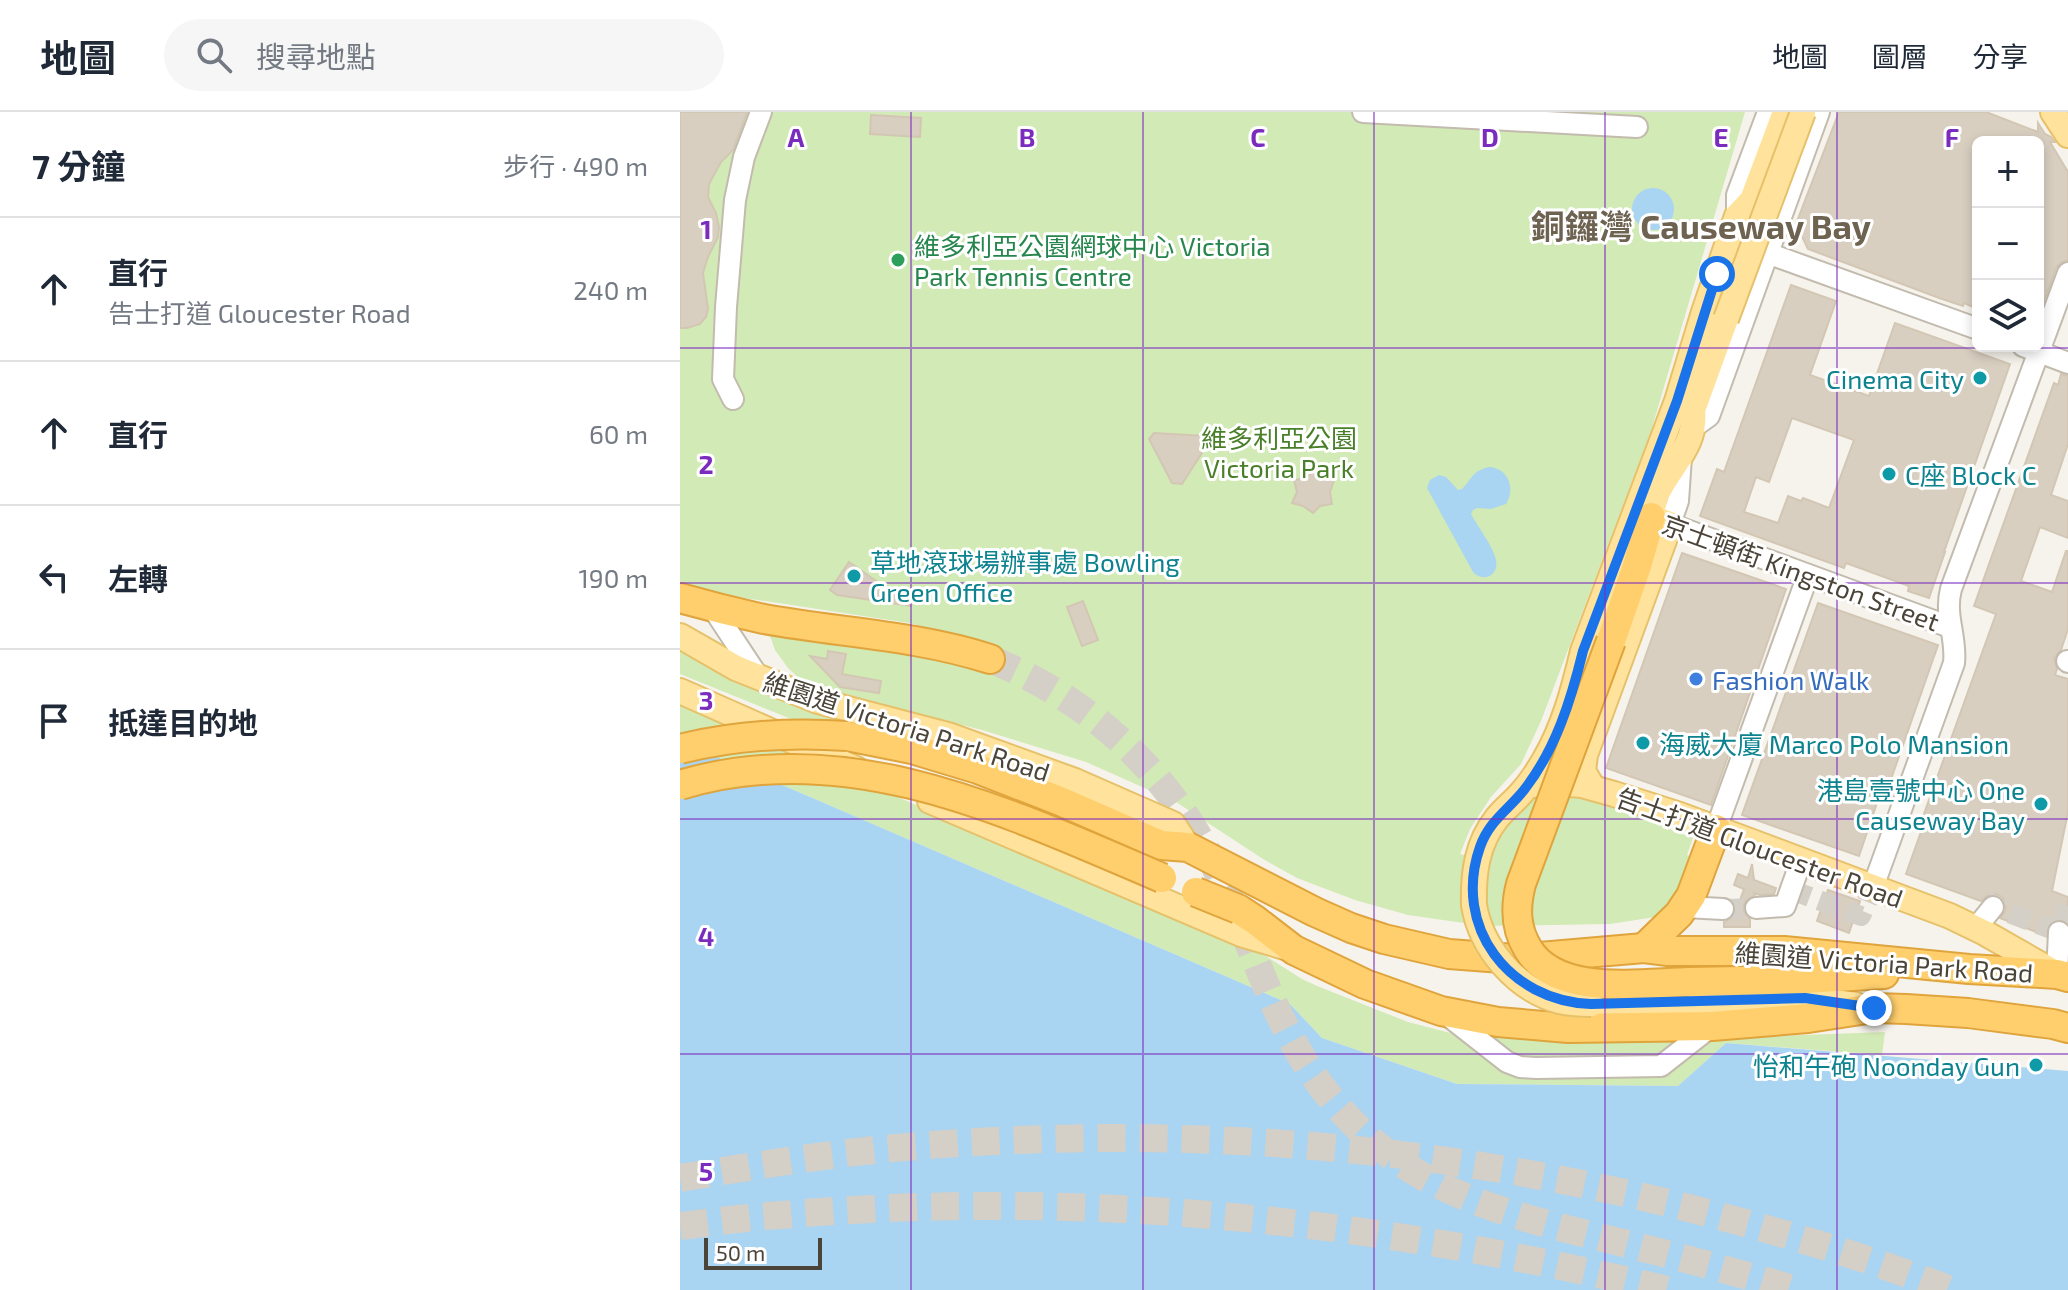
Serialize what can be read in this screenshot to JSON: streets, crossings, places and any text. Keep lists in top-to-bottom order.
{
  "streets": {
    "highway": ["維園道 Victoria Park Road"],
    "main road": ["告士打道 Gloucester Road"],
    "street": ["京士頓街 Kingston Street"]
  },
  "crossings": [
    ["京士頓街 Kingston Street", "告士打道 Gloucester Road"],
    ["維園道 Victoria Park Road", "告士打道 Gloucester Road"]
  ],
  "districts": ["銅鑼灣 Causeway Bay"],
  "parks": ["維多利亞公園 Victoria Park"],
  "places": [
    "維多利亞公園網球中心 Victoria Park Tennis Centre",
    "Cinema City",
    "C座 Block C",
    "草地滾球場辦事處 Bowling Green Office",
    "Fashion Walk",
    "海威大廈 Marco Polo Mansion",
    "港島壹號中心 One Causeway Bay",
    "怡和午砲 Noonday Gun"
  ],
  "scale_bar": "50 m",
  "page": {
    "header": "地圖",
    "search": "搜尋地點",
    "nav": ["地圖", "圖層", "分享"],
    "heading": ["7 分鐘", "步行 · 490 m"],
    "map_buttons": ["+", "−"],
    "list": [
      ["直行", "告士打道 Gloucester Road", "240 m"],
      ["直行", "60 m"],
      ["左轉", "190 m"],
      "抵達目的地"
    ],
    "scale": "50 m"
  },
  "grid": {
    "columns": [
      "A",
      "B",
      "C",
      "D",
      "E",
      "F"
    ],
    "rows": [
      "1",
      "2",
      "3",
      "4",
      "5"
    ]
  }
}
